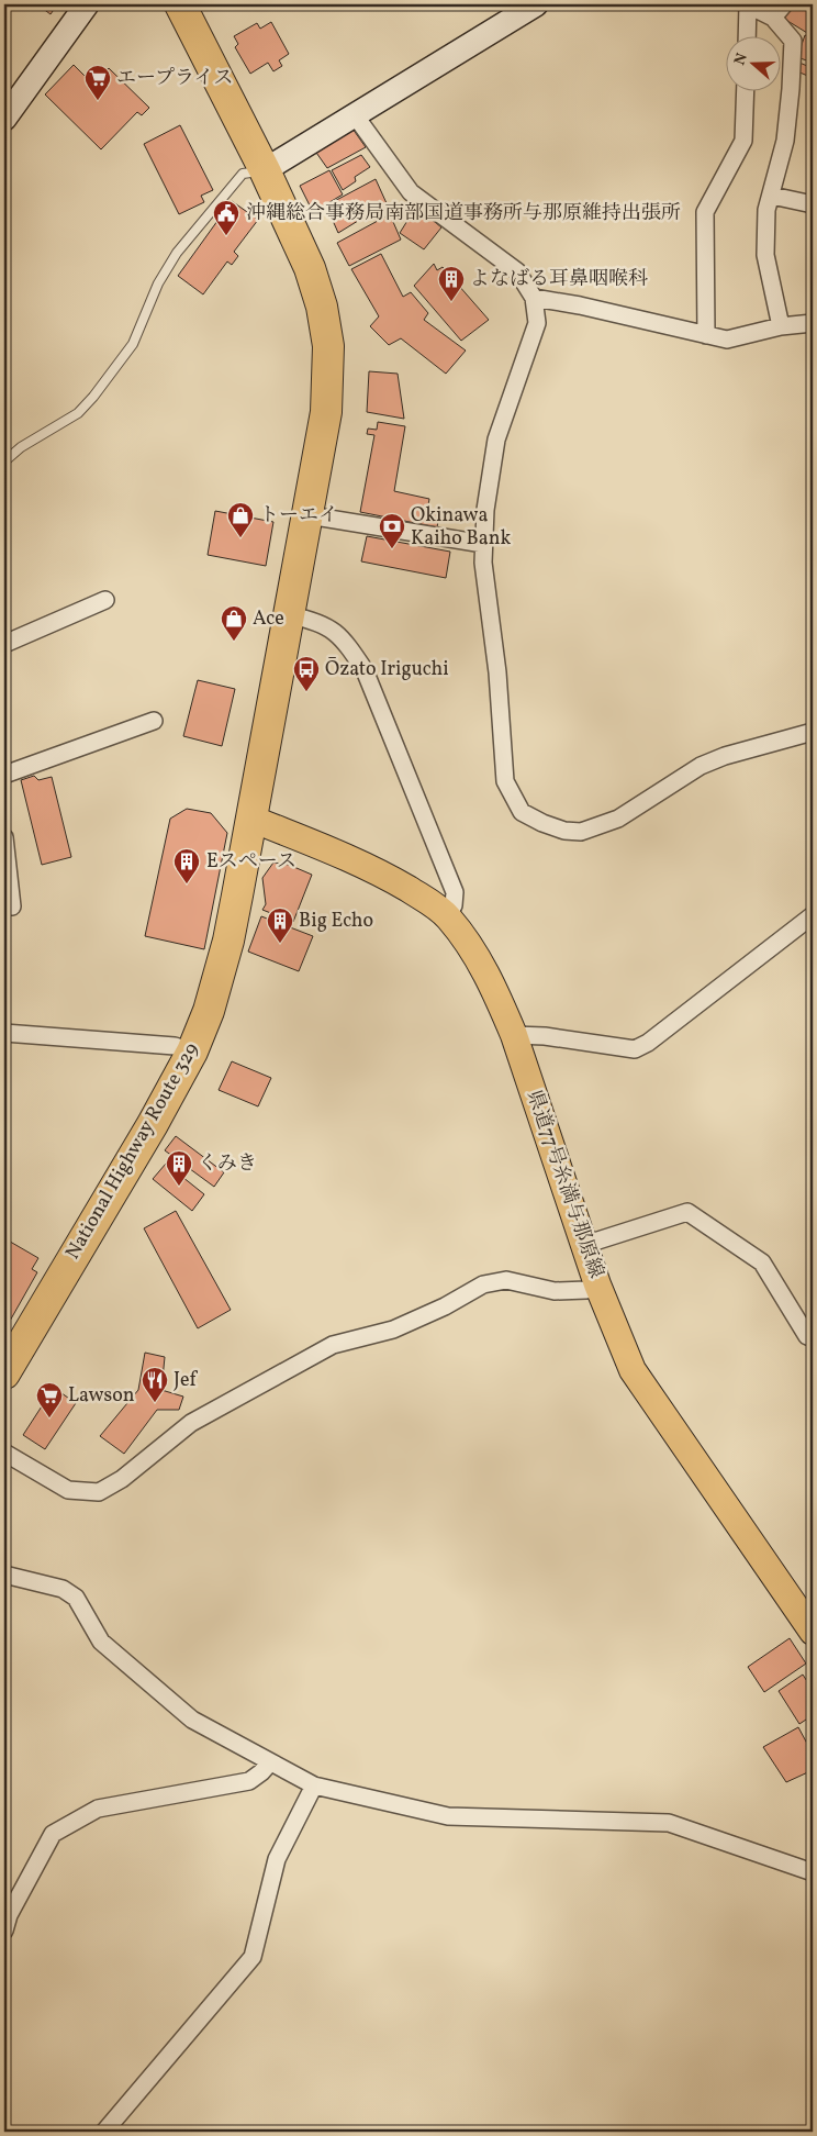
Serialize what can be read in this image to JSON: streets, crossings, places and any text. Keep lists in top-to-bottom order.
{
  "streets": {
    "highway": ["National Highway Route 329"],
    "main road": ["県道77号糸満与那原線"]
  },
  "crossings": [
    ["National Highway Route 329", "県道77号糸満与那原線"]
  ],
  "places": {
    "supermarket": ["エープライス", "Lawson"],
    "public building": ["沖縄総合事務局南部国道事務所与那原維持出張所"],
    "building": [
      "よなばる耳鼻咽喉科",
      "Eスペース",
      "Big Echo",
      "くみき"
    ],
    "shop": ["トーエイ", "Ace"],
    "bank": ["Okinawa Kaiho Bank"],
    "bus stop": ["Ōzato Iriguchi"],
    "restaurant": ["Jef"]
  },
  "north": "left"
}
